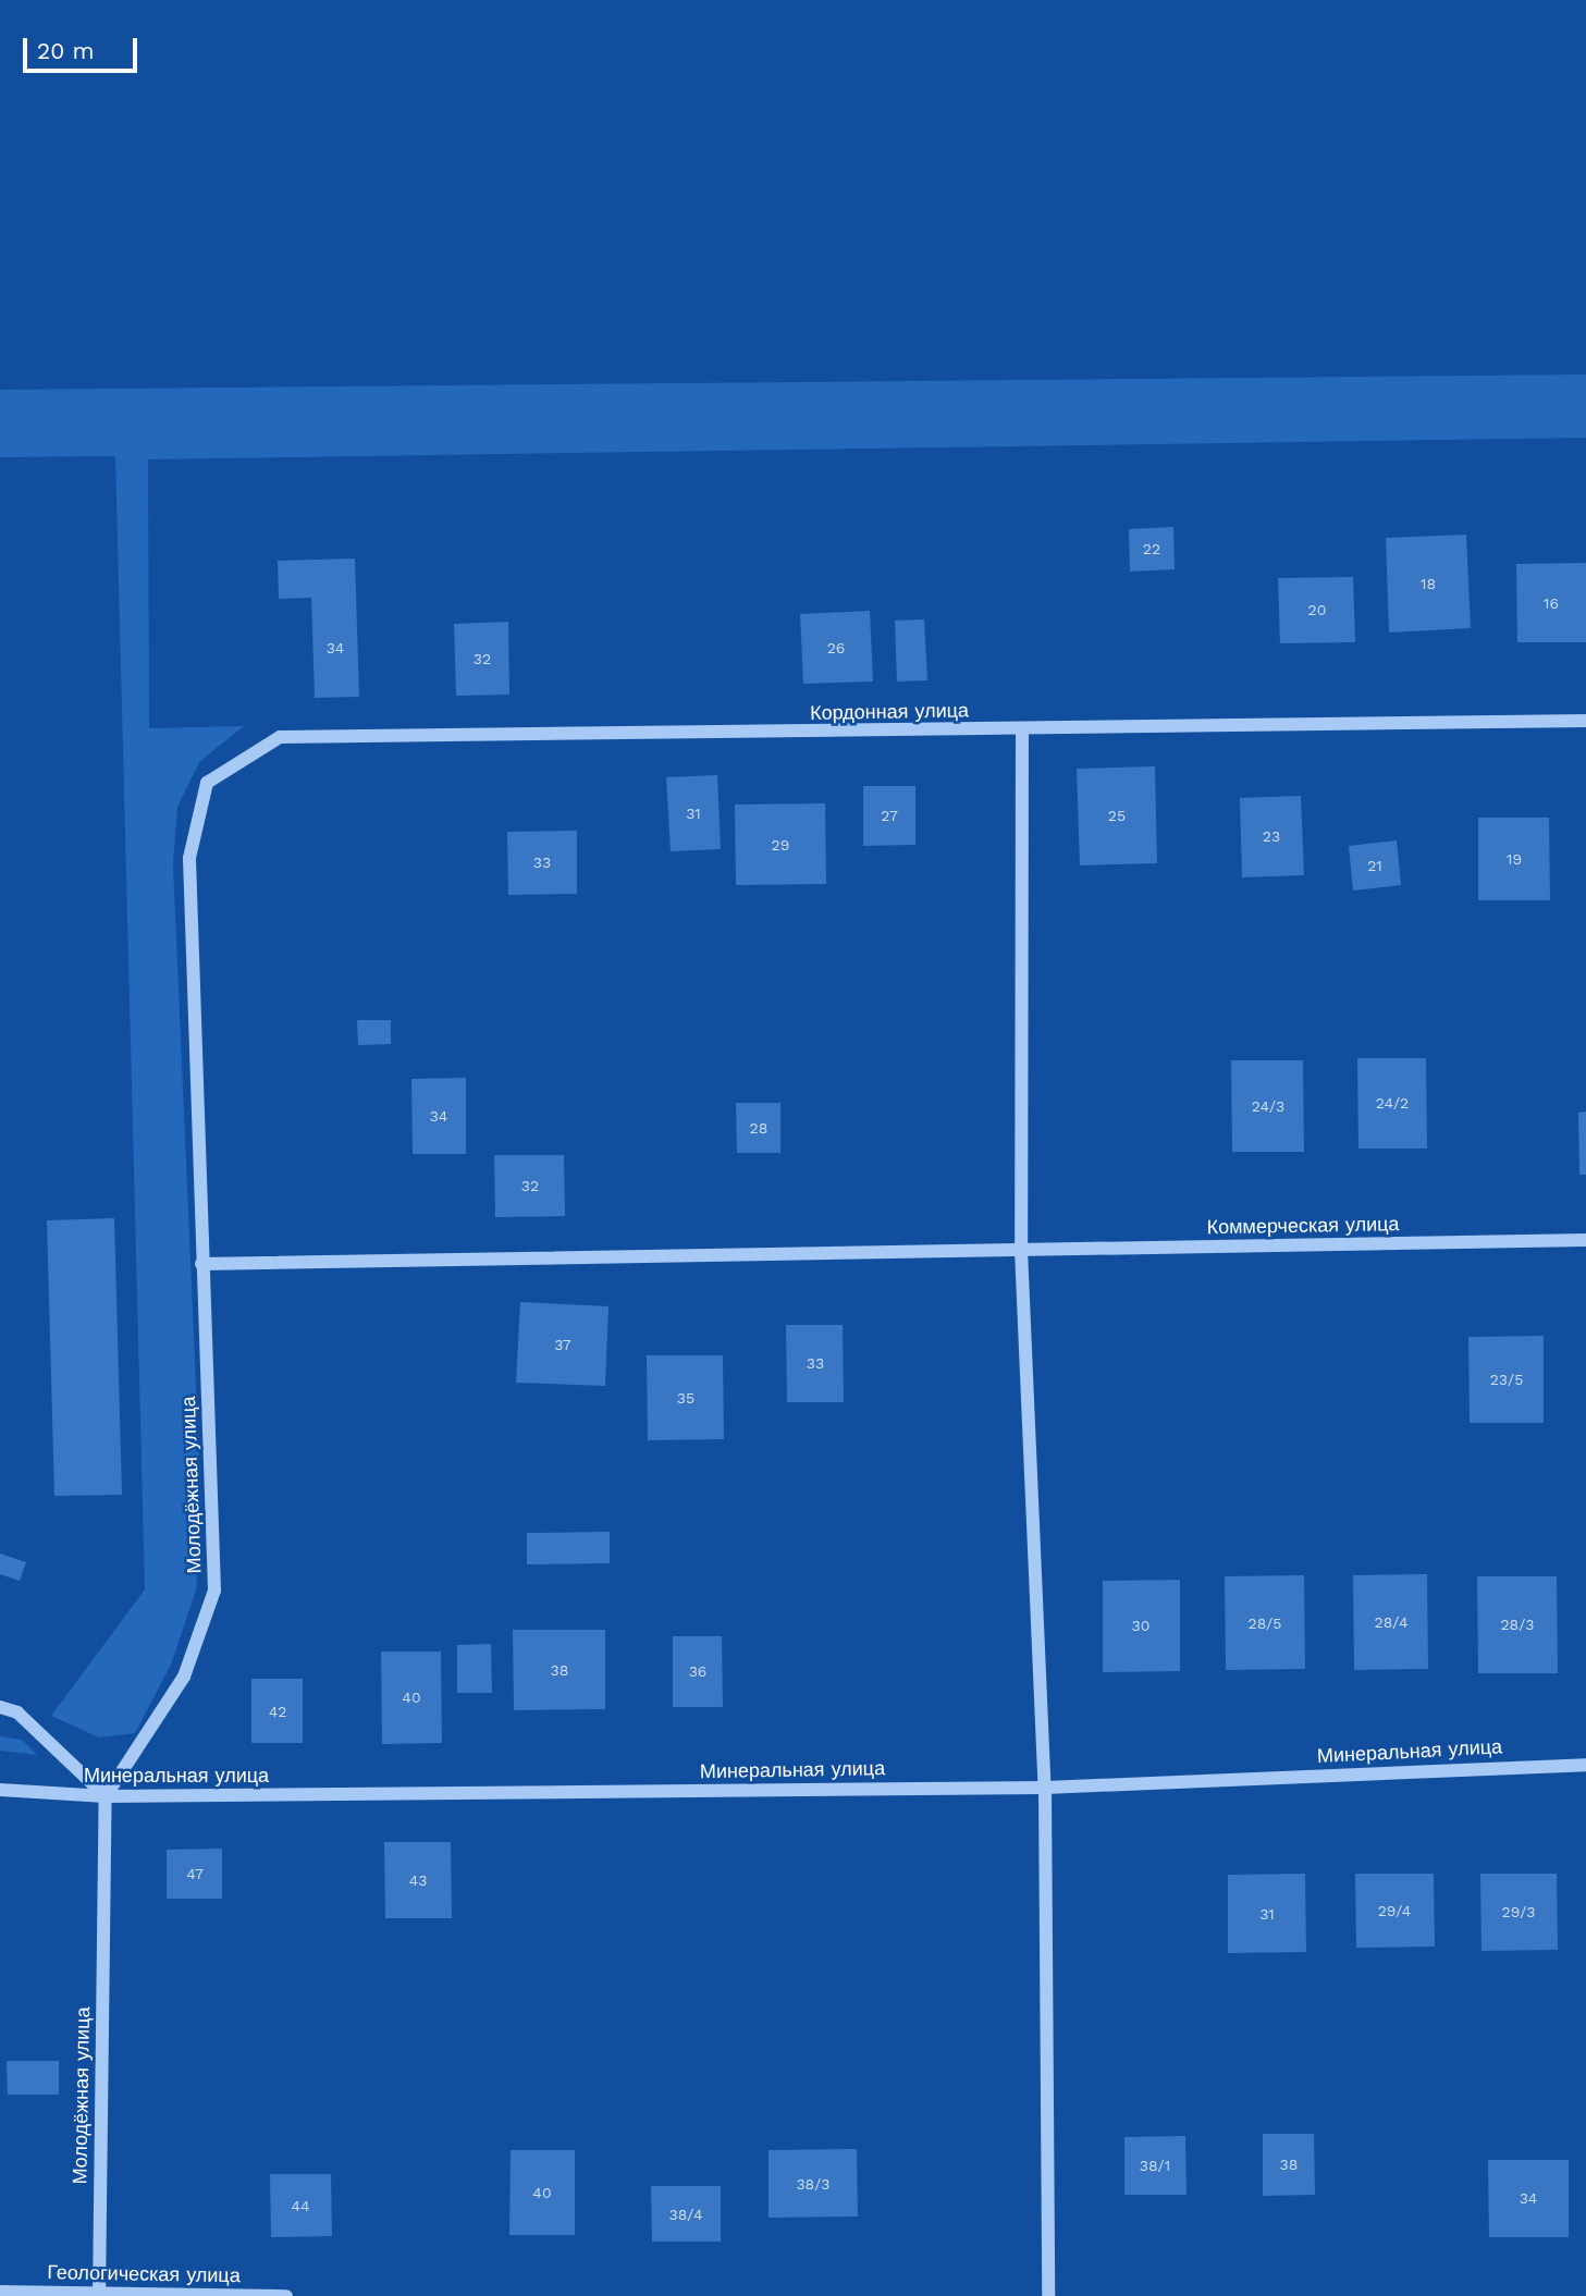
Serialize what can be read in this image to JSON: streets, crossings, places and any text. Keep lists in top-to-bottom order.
{
  "streets": {
    "street": [
      "Кордонная улица",
      "Коммерческая улица",
      "Молодёжная улица",
      "Минеральная улица",
      "Геологическая улица"
    ]
  },
  "crossings": [
    ["Кордонная улица", "Молодёжная улица"],
    ["Коммерческая улица", "Молодёжная улица"],
    ["Молодёжная улица", "Минеральная улица"],
    ["Молодёжная улица", "Геологическая улица"]
  ],
  "house_numbers": [
    "22",
    "18",
    "16",
    "20",
    "34",
    "26",
    "32",
    "31",
    "27",
    "25",
    "23",
    "29",
    "19",
    "33",
    "21",
    "24/2",
    "24/3",
    "34",
    "28",
    "32",
    "37",
    "33",
    "23/5",
    "35",
    "28/4",
    "28/5",
    "28/3",
    "30",
    "38",
    "36",
    "40",
    "42",
    "47",
    "43",
    "29/4",
    "29/3",
    "31",
    "38",
    "38/1",
    "38/3",
    "40",
    "34",
    "44",
    "38/4"
  ],
  "scale_bar": "20 m"
}
